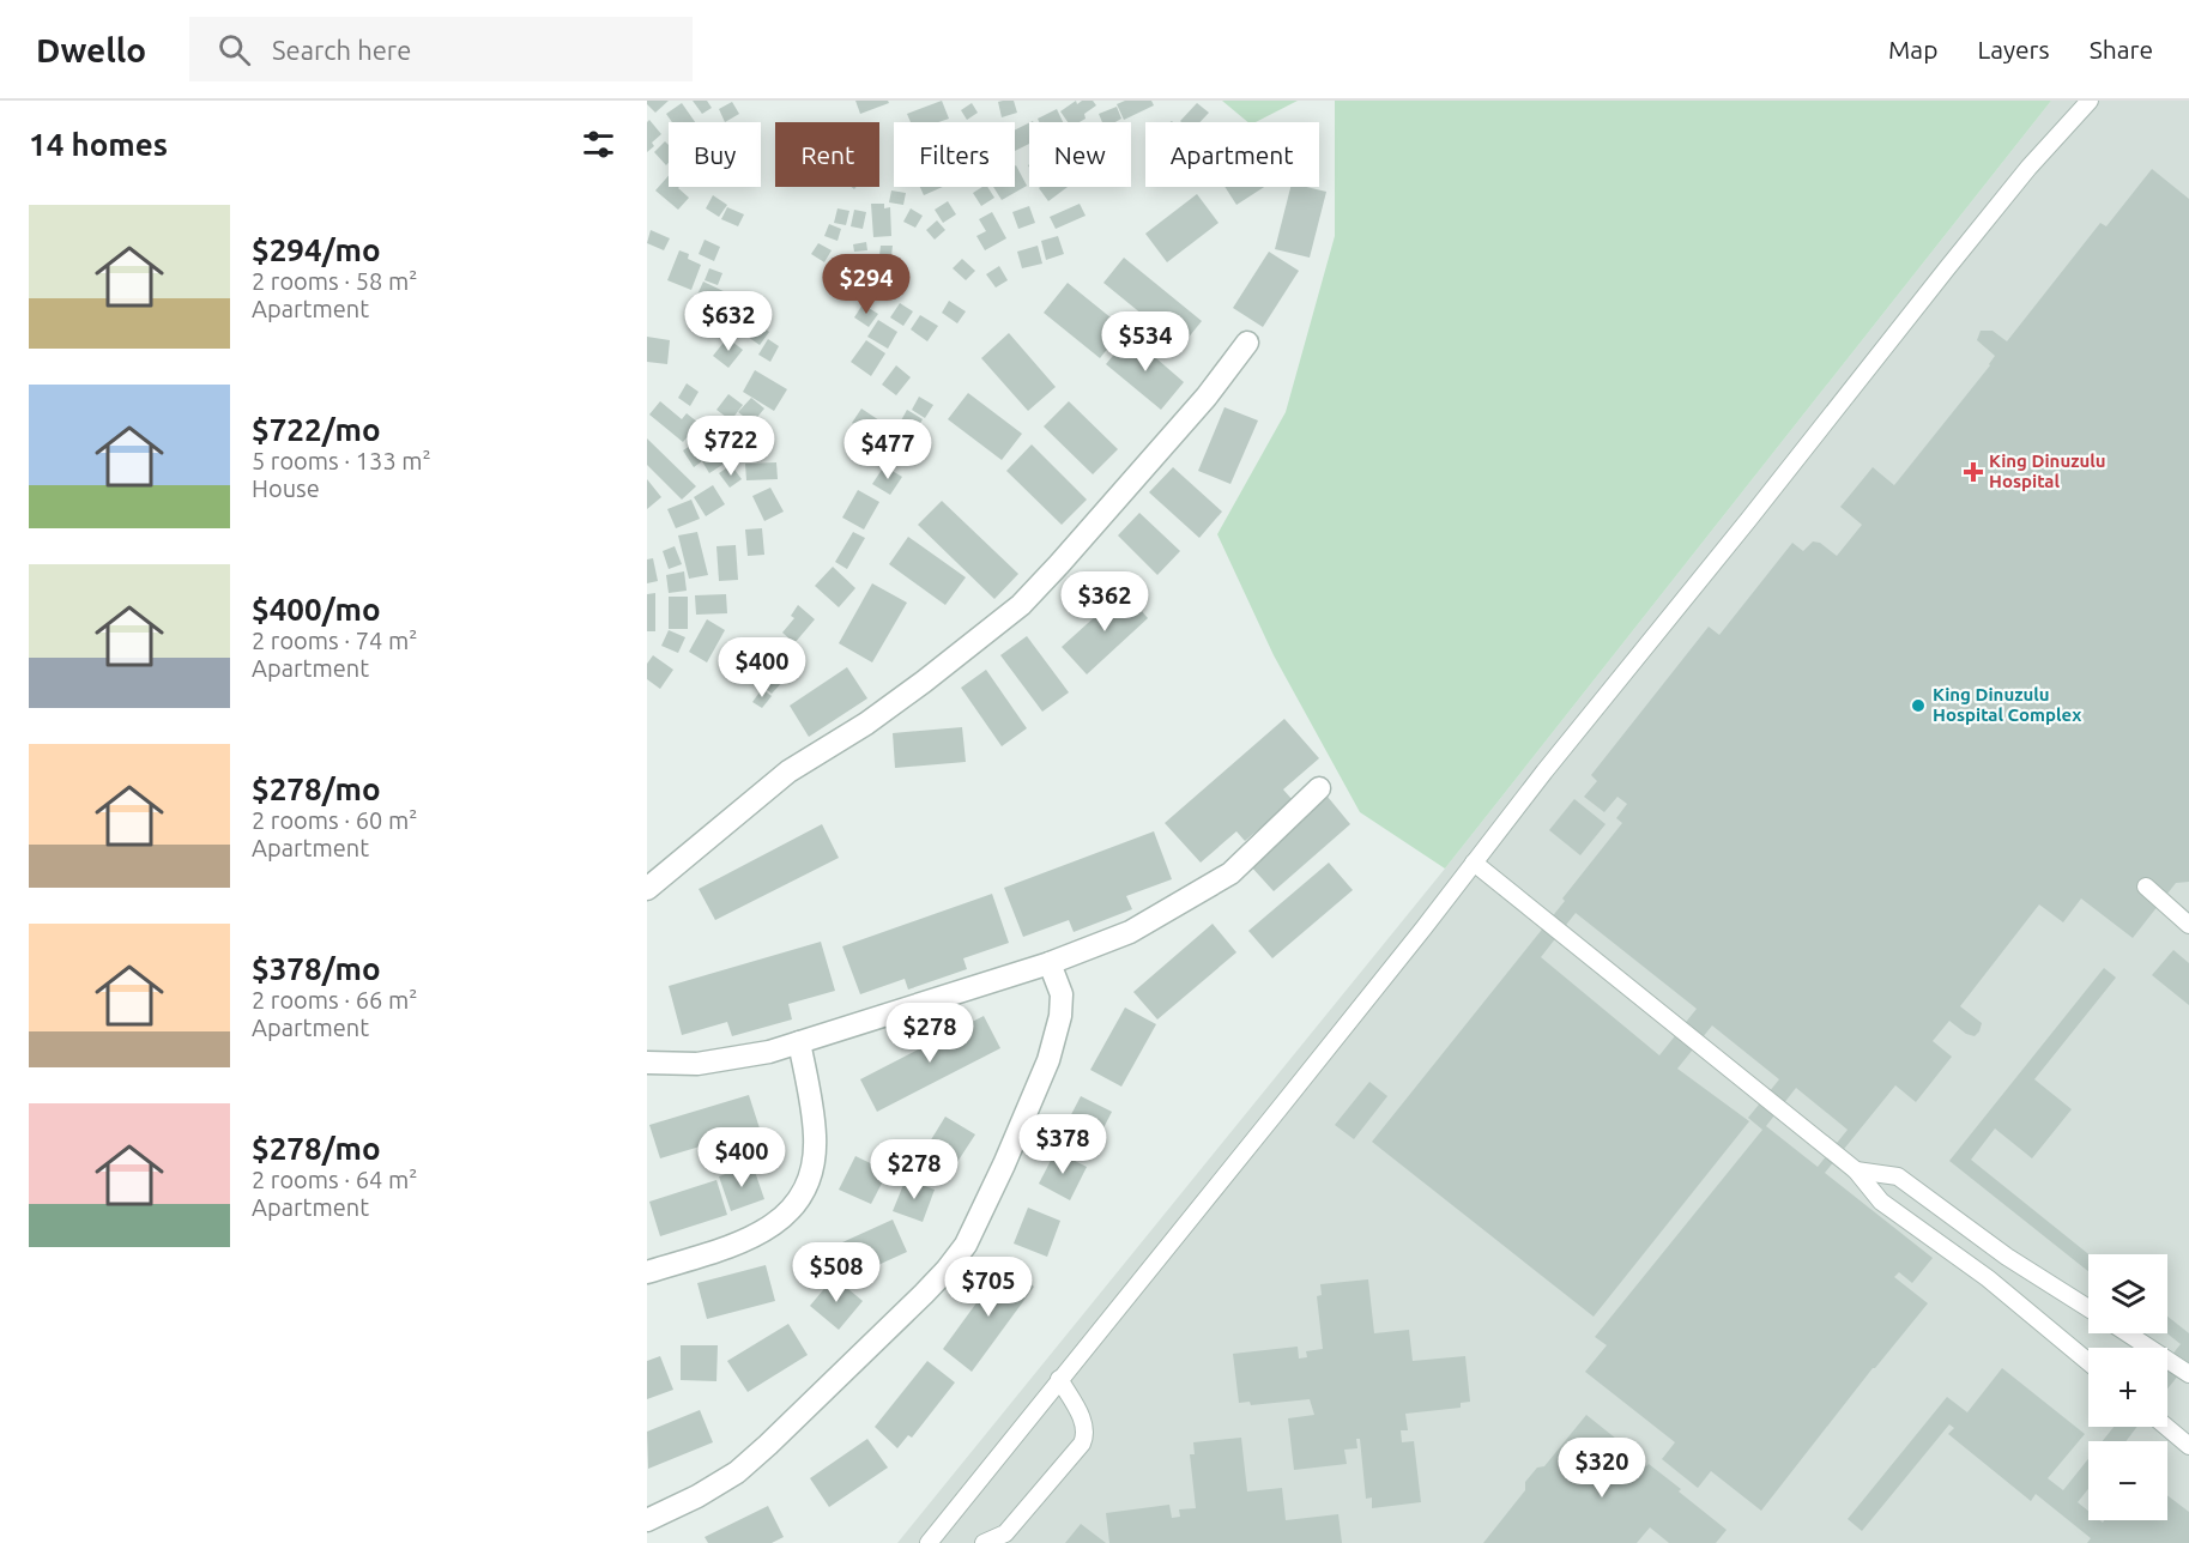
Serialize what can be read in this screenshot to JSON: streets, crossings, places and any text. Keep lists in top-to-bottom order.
{
  "places": {
    "health": ["King Dinuzulu Hospital"],
    "other": ["King Dinuzulu Hospital Complex"]
  },
  "page": {
    "header": "Dwello",
    "search": "Search here",
    "nav": ["Map", "Layers", "Share"],
    "heading": "14 homes",
    "chip": [
      "Buy",
      "Rent",
      "Filters",
      "New",
      "Apartment"
    ],
    "list": [
      {
        "name": "$294/mo",
        "note": "2 rooms · 58 m² · Apartment"
      },
      {
        "name": "$722/mo",
        "note": "5 rooms · 133 m² · House"
      },
      {
        "name": "$400/mo",
        "note": "2 rooms · 74 m² · Apartment"
      },
      {
        "name": "$278/mo",
        "note": "2 rooms · 60 m² · Apartment"
      },
      {
        "name": "$378/mo",
        "note": "2 rooms · 66 m² · Apartment"
      },
      {
        "name": "$278/mo",
        "note": "2 rooms · 64 m² · Apartment"
      }
    ],
    "price": [
      "$294",
      "$632",
      "$534",
      "$722",
      "$477",
      "$362",
      "$400",
      "$278",
      "$378",
      "$400",
      "$278",
      "$508",
      "$705",
      "$320"
    ],
    "map_buttons": ["+", "−"]
  }
}
